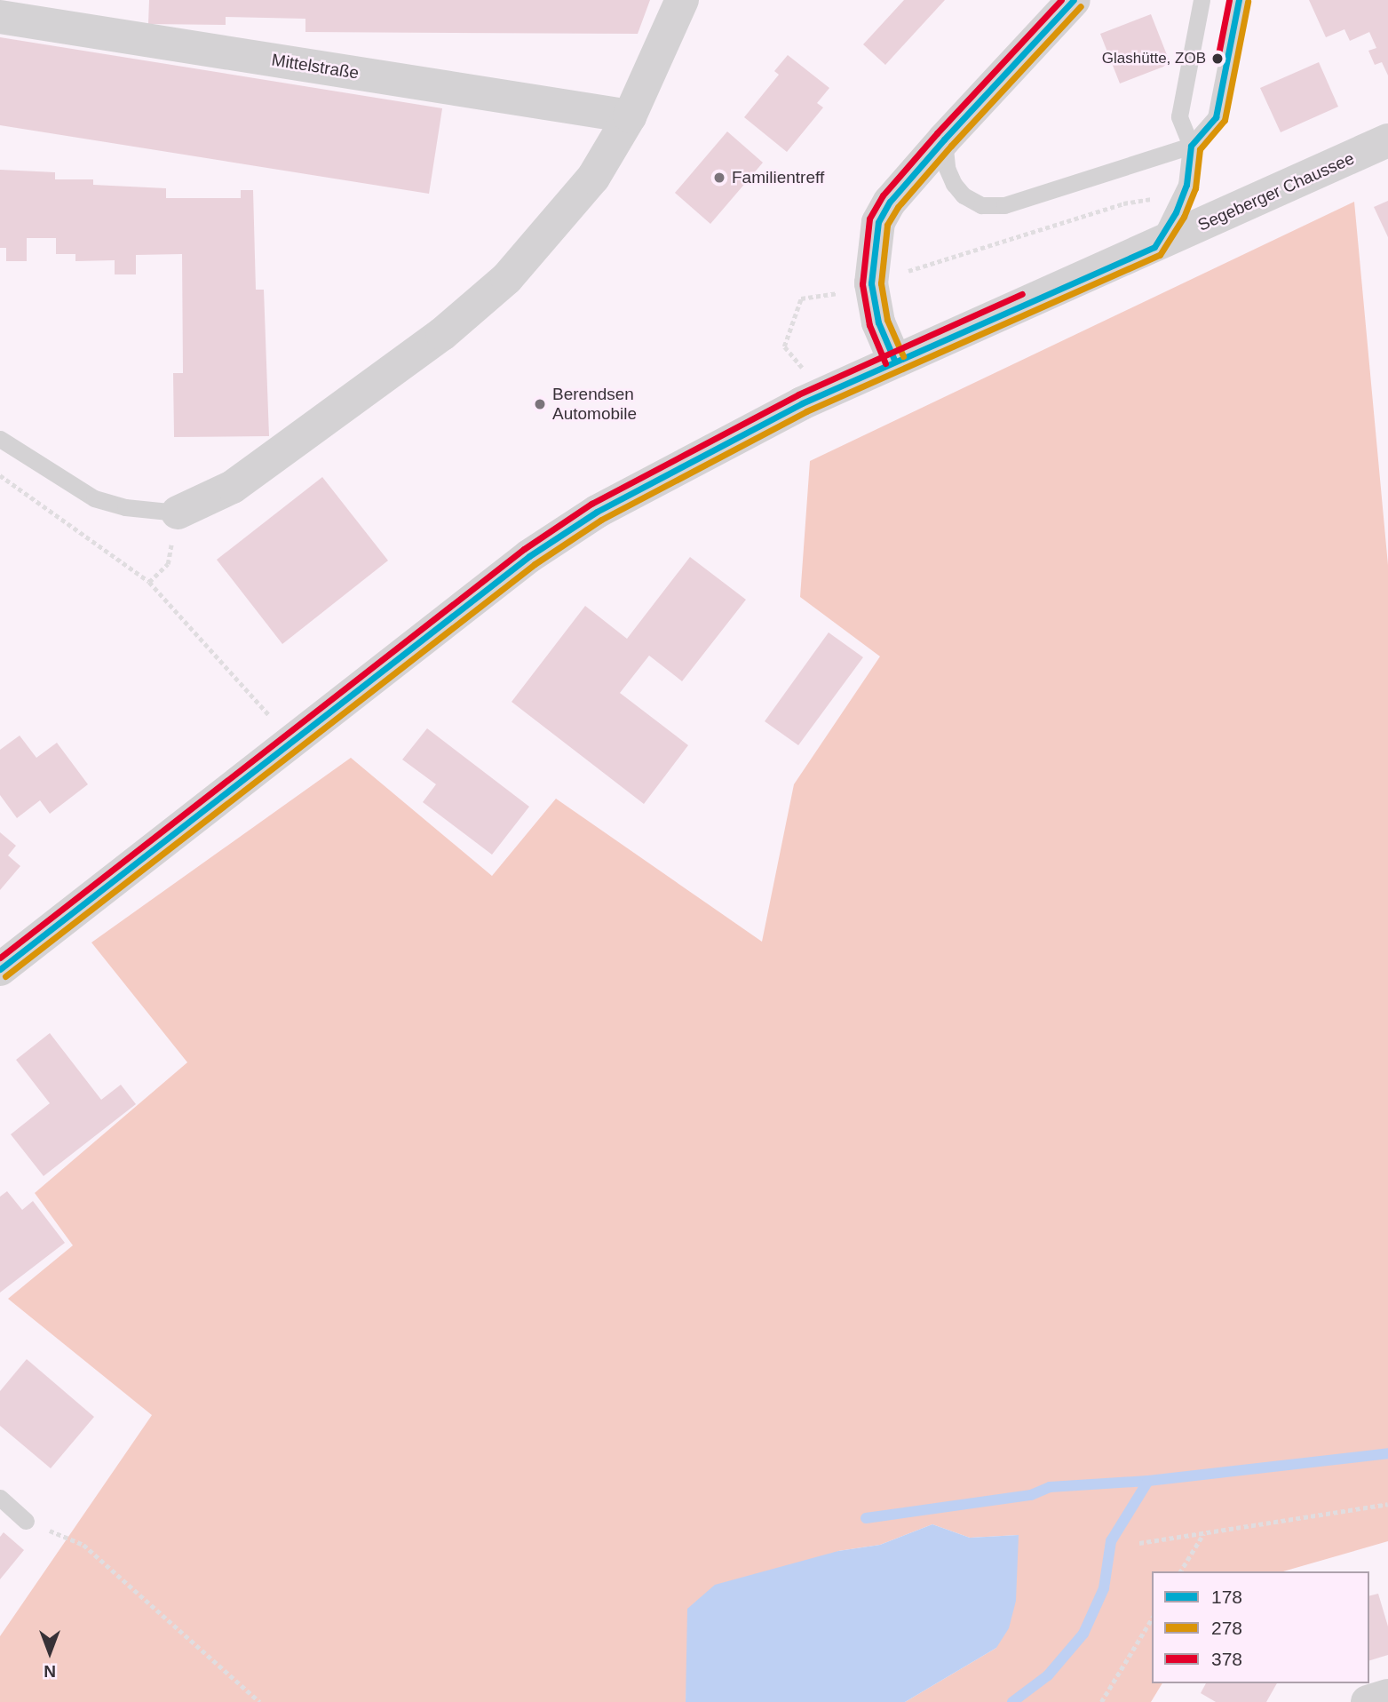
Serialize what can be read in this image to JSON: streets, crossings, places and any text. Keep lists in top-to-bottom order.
{
  "streets": {
    "street": ["Mittelstraße", "Segeberger Chaussee"]
  },
  "places": ["Glashütte, ZOB", "Familientreff", "Berendsen Automobile"],
  "lines": ["transit line 178", "transit line 378", "transit line 278"],
  "legend": ["178", "278", "378"],
  "north": "bottom"
}
